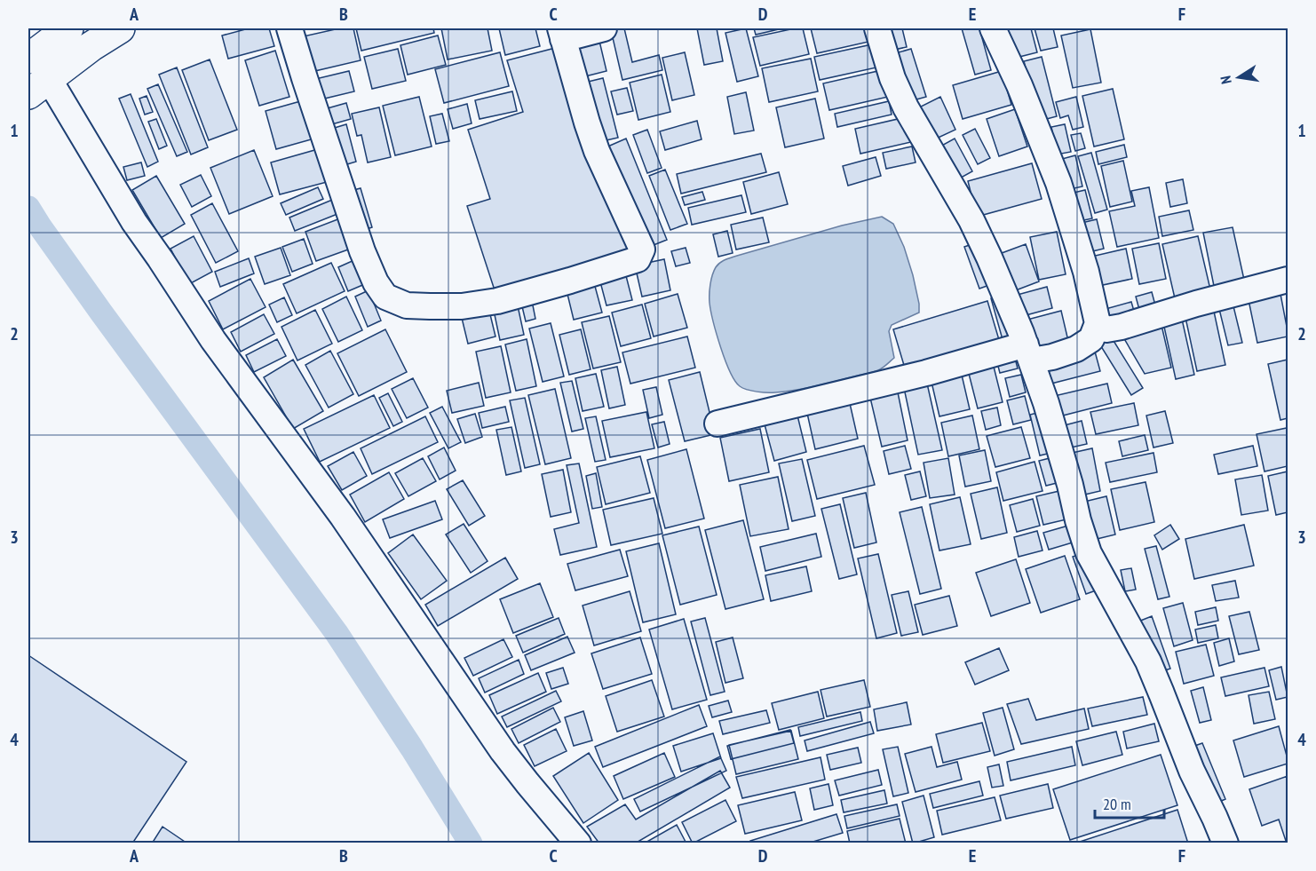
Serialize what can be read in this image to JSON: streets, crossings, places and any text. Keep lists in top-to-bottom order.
{
  "scale_bar": "20 m",
  "north": "left",
  "grid": {
    "columns": [
      "A",
      "B",
      "C",
      "D",
      "E",
      "F"
    ],
    "rows": [
      "1",
      "2",
      "3",
      "4"
    ]
  }
}
